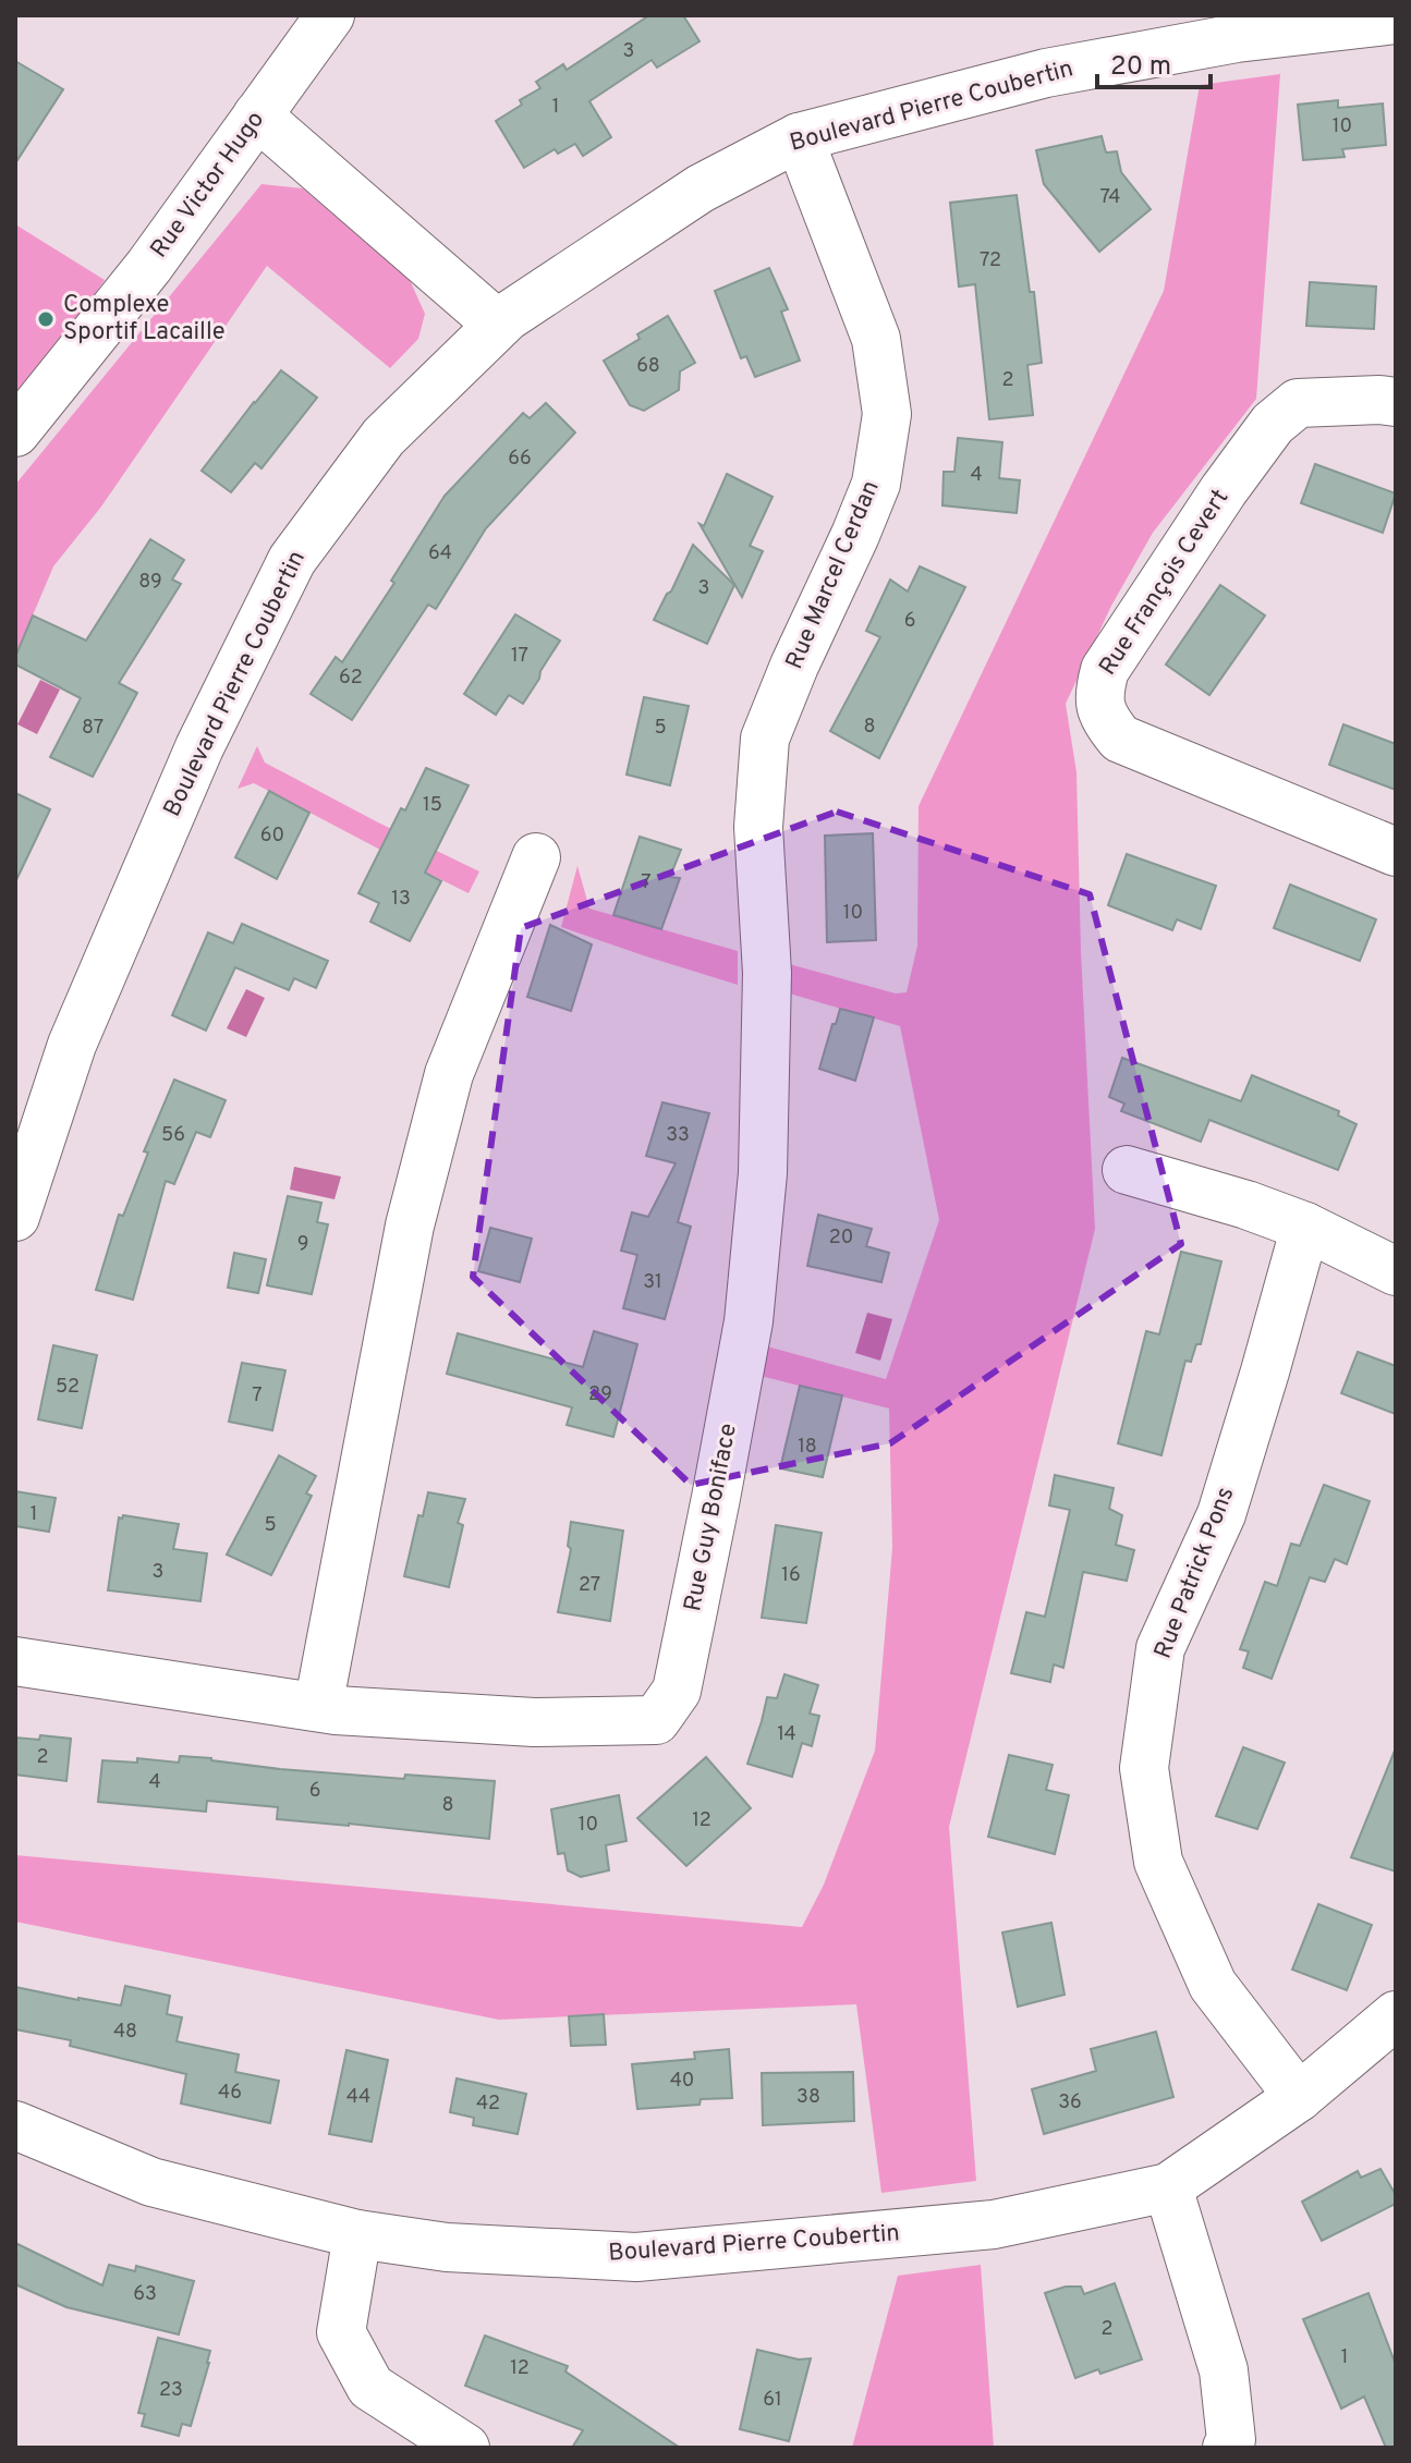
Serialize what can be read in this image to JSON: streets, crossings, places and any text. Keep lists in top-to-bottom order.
{
  "streets": {
    "street": [
      "Boulevard Pierre Coubertin",
      "Rue Victor Hugo",
      "Rue Marcel Cerdan",
      "Rue François Cevert",
      "Rue Guy Boniface",
      "Rue Patrick Pons"
    ]
  },
  "crossings": [
    ["Boulevard Pierre Coubertin", "Rue Marcel Cerdan"],
    ["Boulevard Pierre Coubertin", "Rue Patrick Pons"],
    ["Rue Marcel Cerdan", "Rue Guy Boniface"]
  ],
  "places": ["Complexe Sportif Lacaille"],
  "house_numbers": [
    "3",
    "1",
    "10",
    "74",
    "72",
    "68",
    "2",
    "66",
    "4",
    "64",
    "89",
    "3",
    "6",
    "17",
    "62",
    "8",
    "87",
    "5",
    "15",
    "60",
    "7",
    "13",
    "10",
    "56",
    "33",
    "20",
    "9",
    "31",
    "52",
    "29",
    "7",
    "18",
    "1",
    "5",
    "3",
    "16",
    "27",
    "14",
    "2",
    "4",
    "6",
    "8",
    "12",
    "10",
    "48",
    "40",
    "46",
    "44",
    "38",
    "36",
    "42",
    "63",
    "2",
    "1",
    "12",
    "23",
    "61"
  ],
  "scale_bar": "20 m"
}
